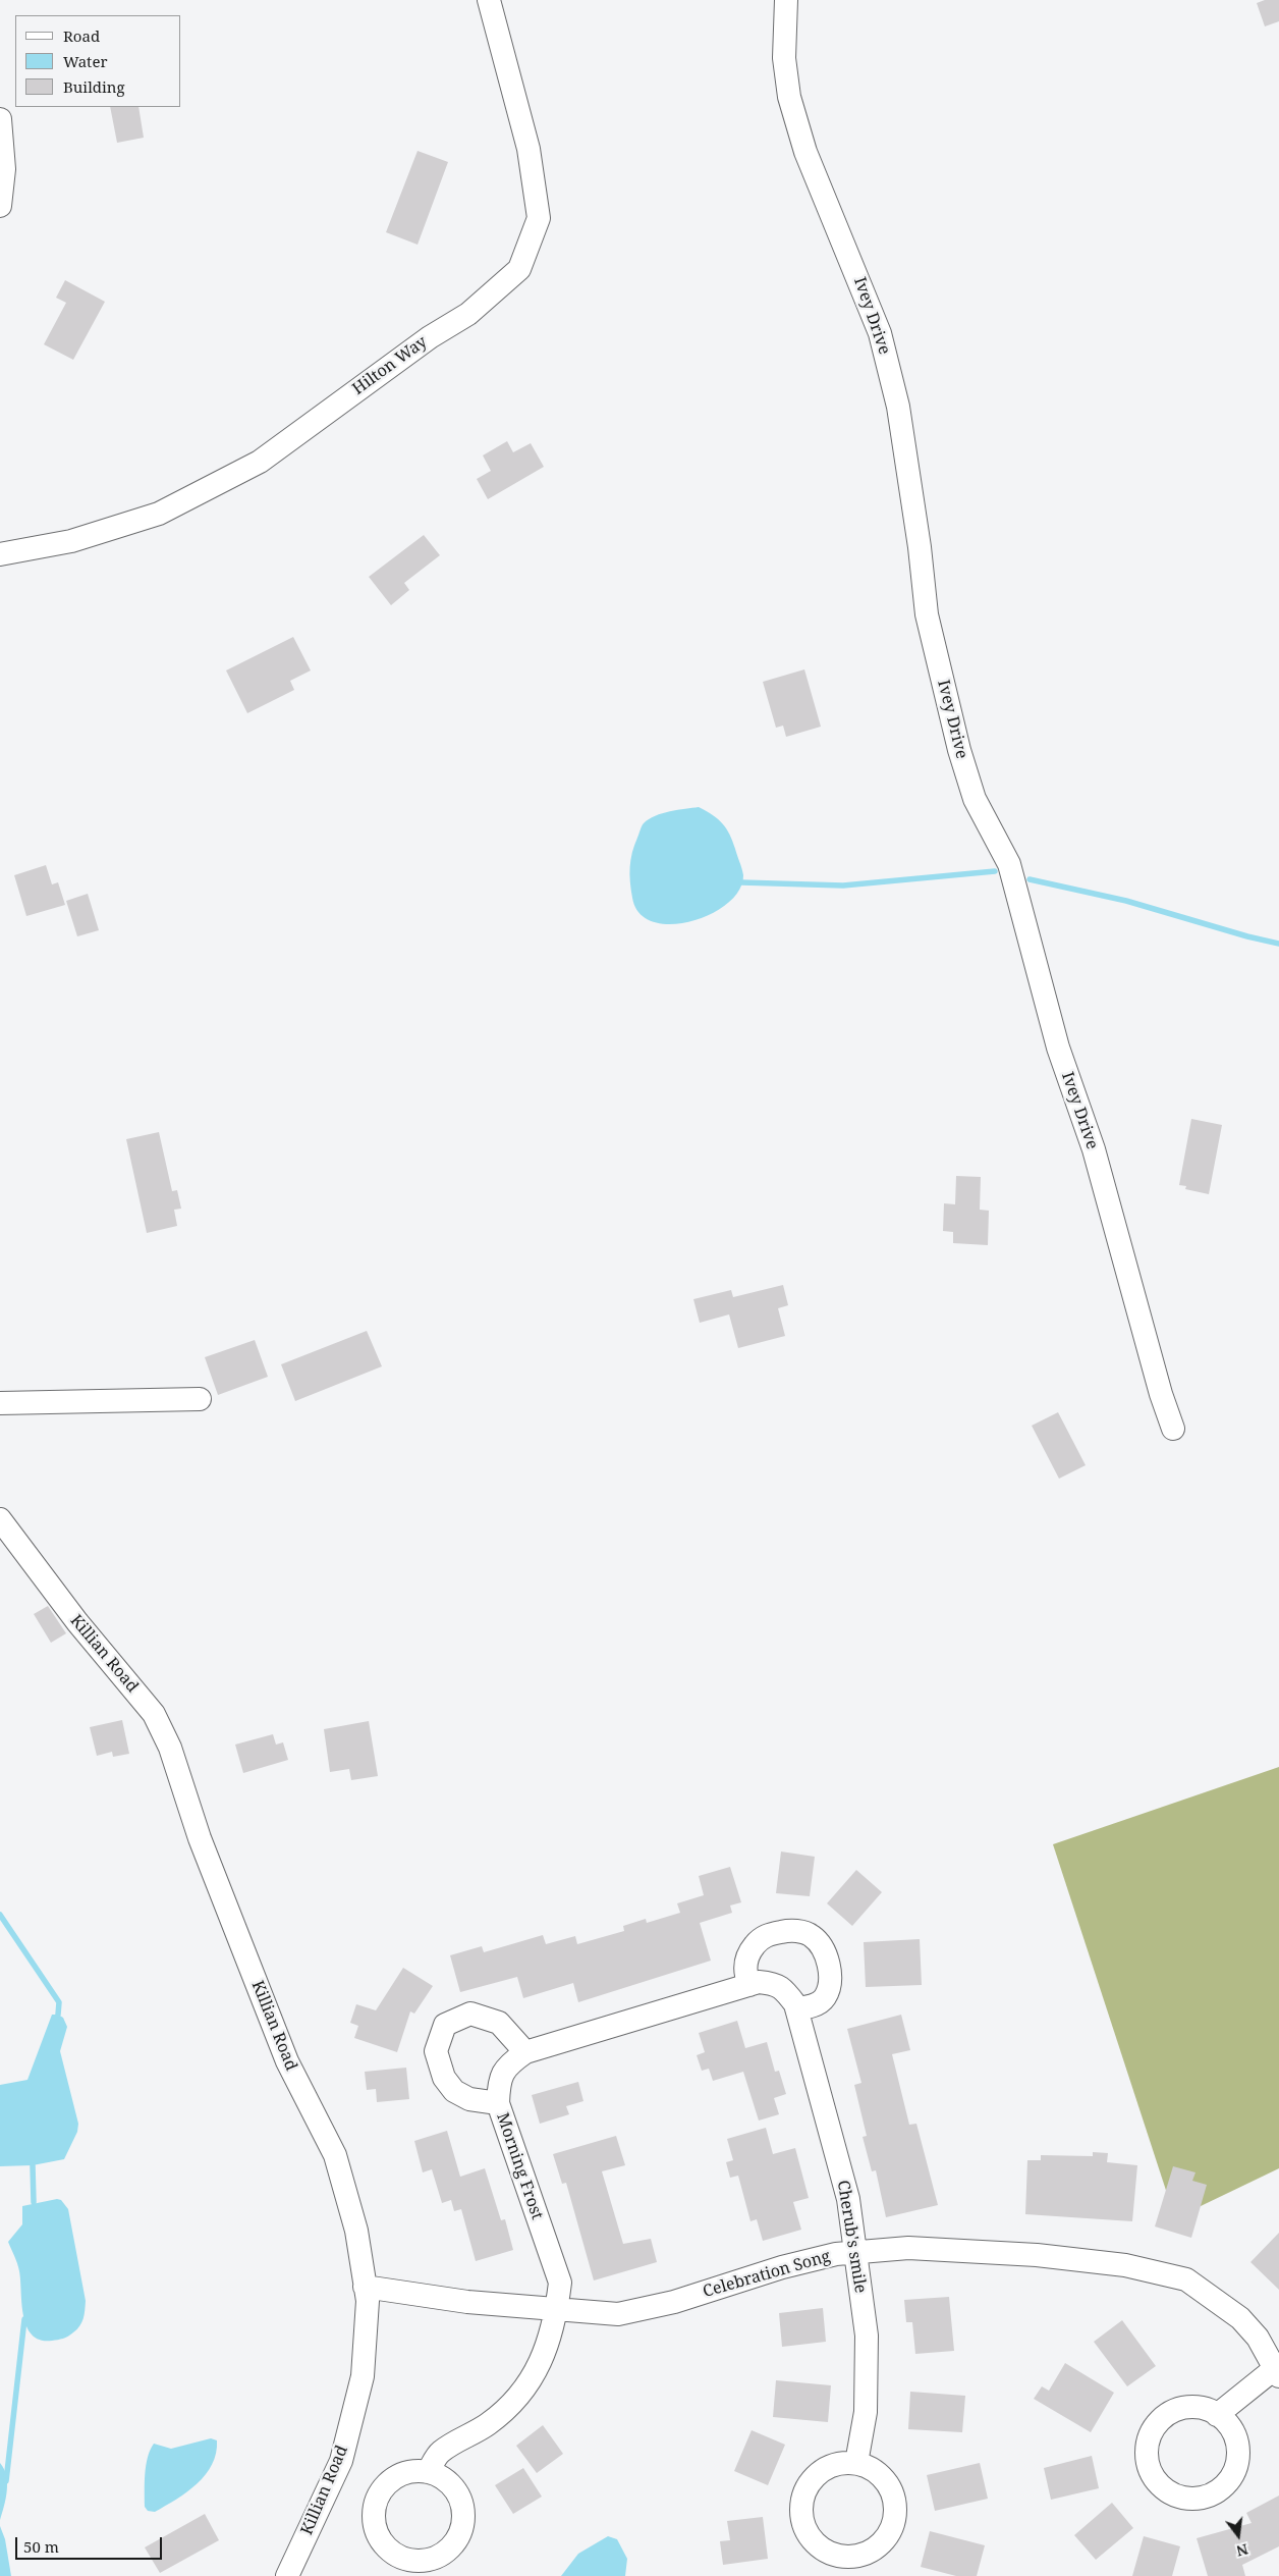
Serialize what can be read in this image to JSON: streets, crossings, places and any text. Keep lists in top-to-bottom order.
{
  "streets": {
    "street": [
      "Ivey Drive",
      "Hilton Way",
      "Killian Road",
      "Morning Frost",
      "Cherub's smile",
      "Celebration Song"
    ]
  },
  "crossings": [
    ["Killian Road", "Celebration Song"],
    ["Morning Frost", "Cherub's smile"],
    ["Morning Frost", "Celebration Song"],
    ["Cherub's smile", "Celebration Song"]
  ],
  "legend": ["Road", "Water", "Building"],
  "scale_bar": "50 m",
  "north": "bottom"
}
